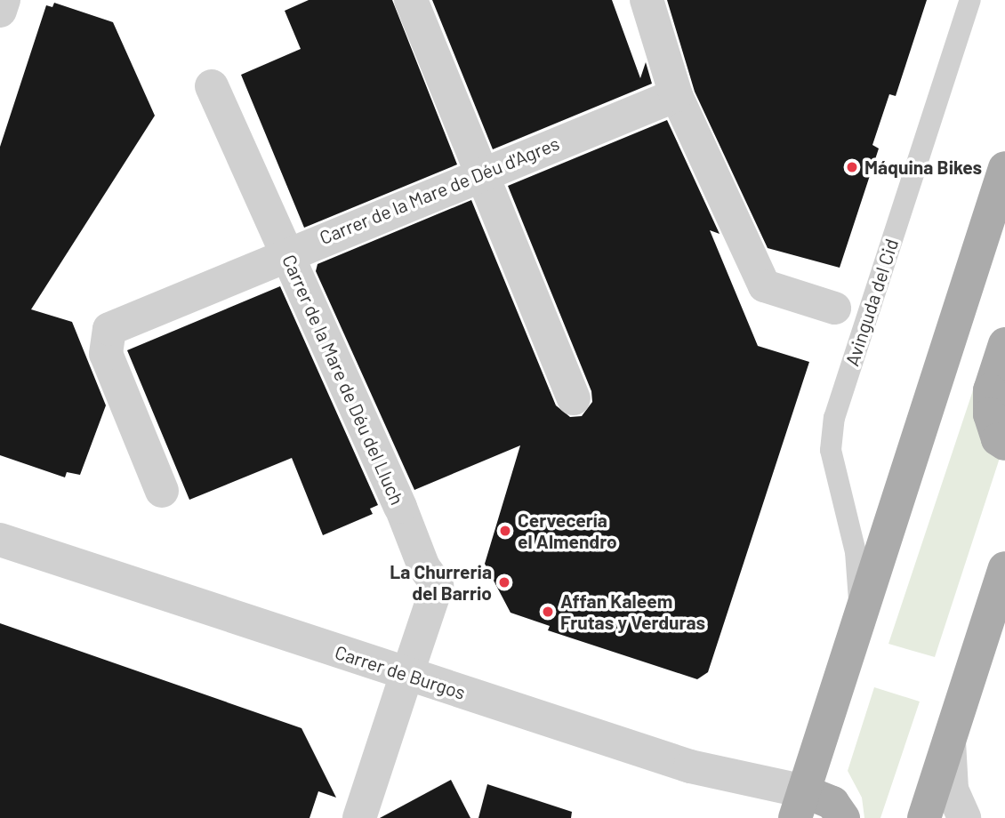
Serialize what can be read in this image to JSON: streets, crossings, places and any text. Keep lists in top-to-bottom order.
{
  "streets": {
    "main road": ["Avinguda del Cid"],
    "street": ["Carrer de la Mare de Déu d'Agres", "Carrer de la Mare de Déu del Lluch", "Carrer de Burgos"]
  },
  "crossings": [
    ["Carrer de la Mare de Déu d'Agres", "Carrer de la Mare de Déu del Lluch"],
    ["Avinguda del Cid", "Carrer de Burgos"],
    ["Carrer de la Mare de Déu del Lluch", "Carrer de Burgos"]
  ],
  "places": [
    "Máquina Bikes",
    "Cervecería el Almendro",
    "La Churreria del Barrio",
    "Affan Kaleem Frutas y Verduras"
  ]
}
